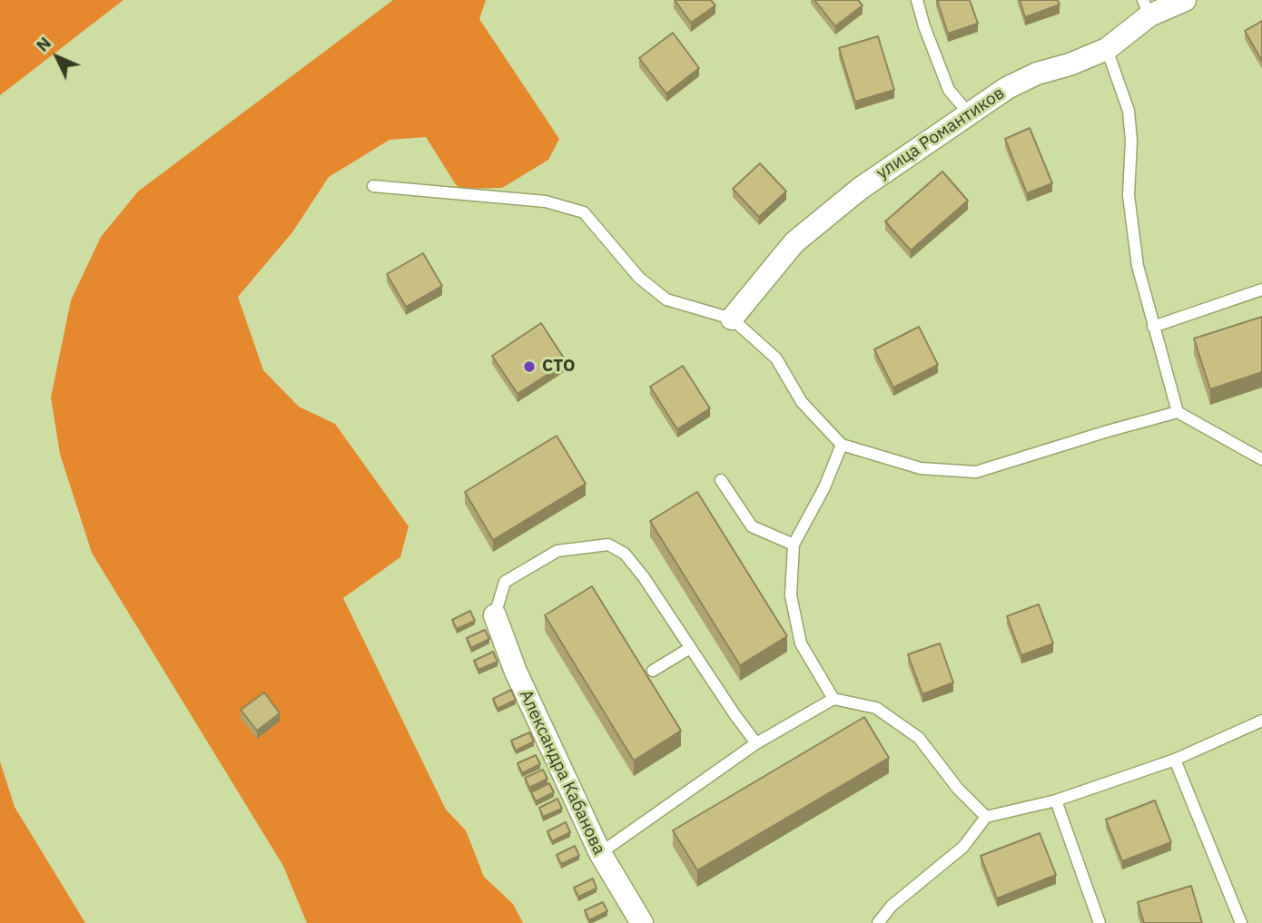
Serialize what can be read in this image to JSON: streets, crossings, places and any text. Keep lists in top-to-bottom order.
{
  "streets": {
    "street": ["улица Романтиков", "Александра Кабанова"]
  },
  "places": ["СТО"],
  "north": "top left"
}
